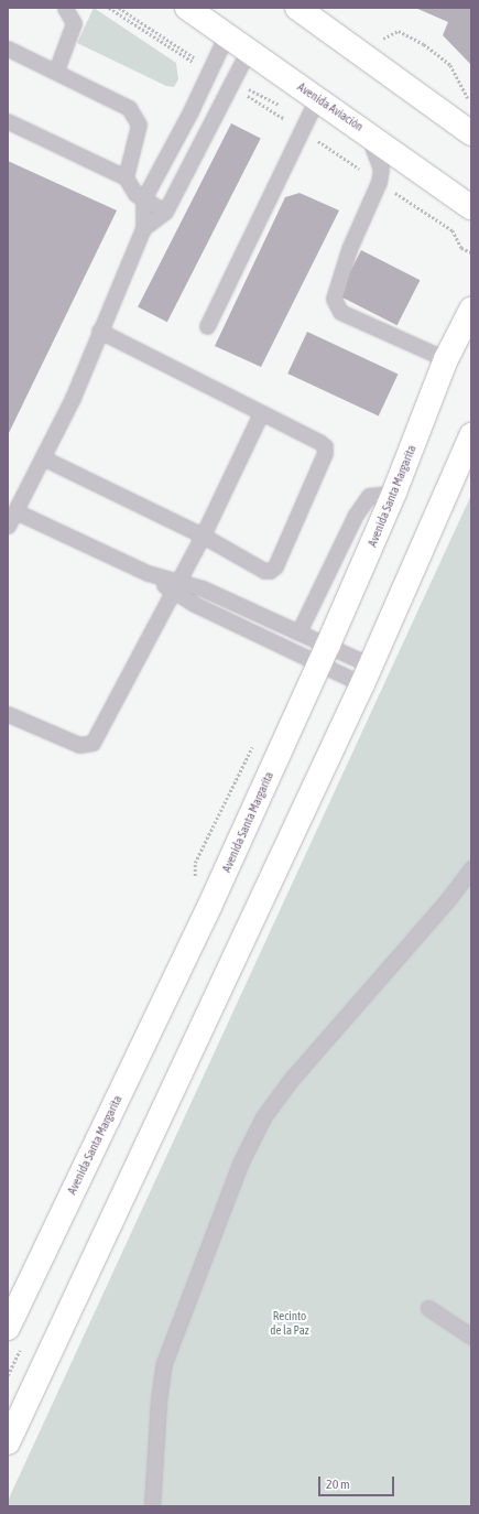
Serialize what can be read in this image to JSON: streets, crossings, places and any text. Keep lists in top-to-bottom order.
{
  "streets": {
    "main road": ["Avenida Aviación", "Avenida Santa Margarita"]
  },
  "parks": ["Recinto de la Paz"],
  "scale_bar": "20 m"
}
